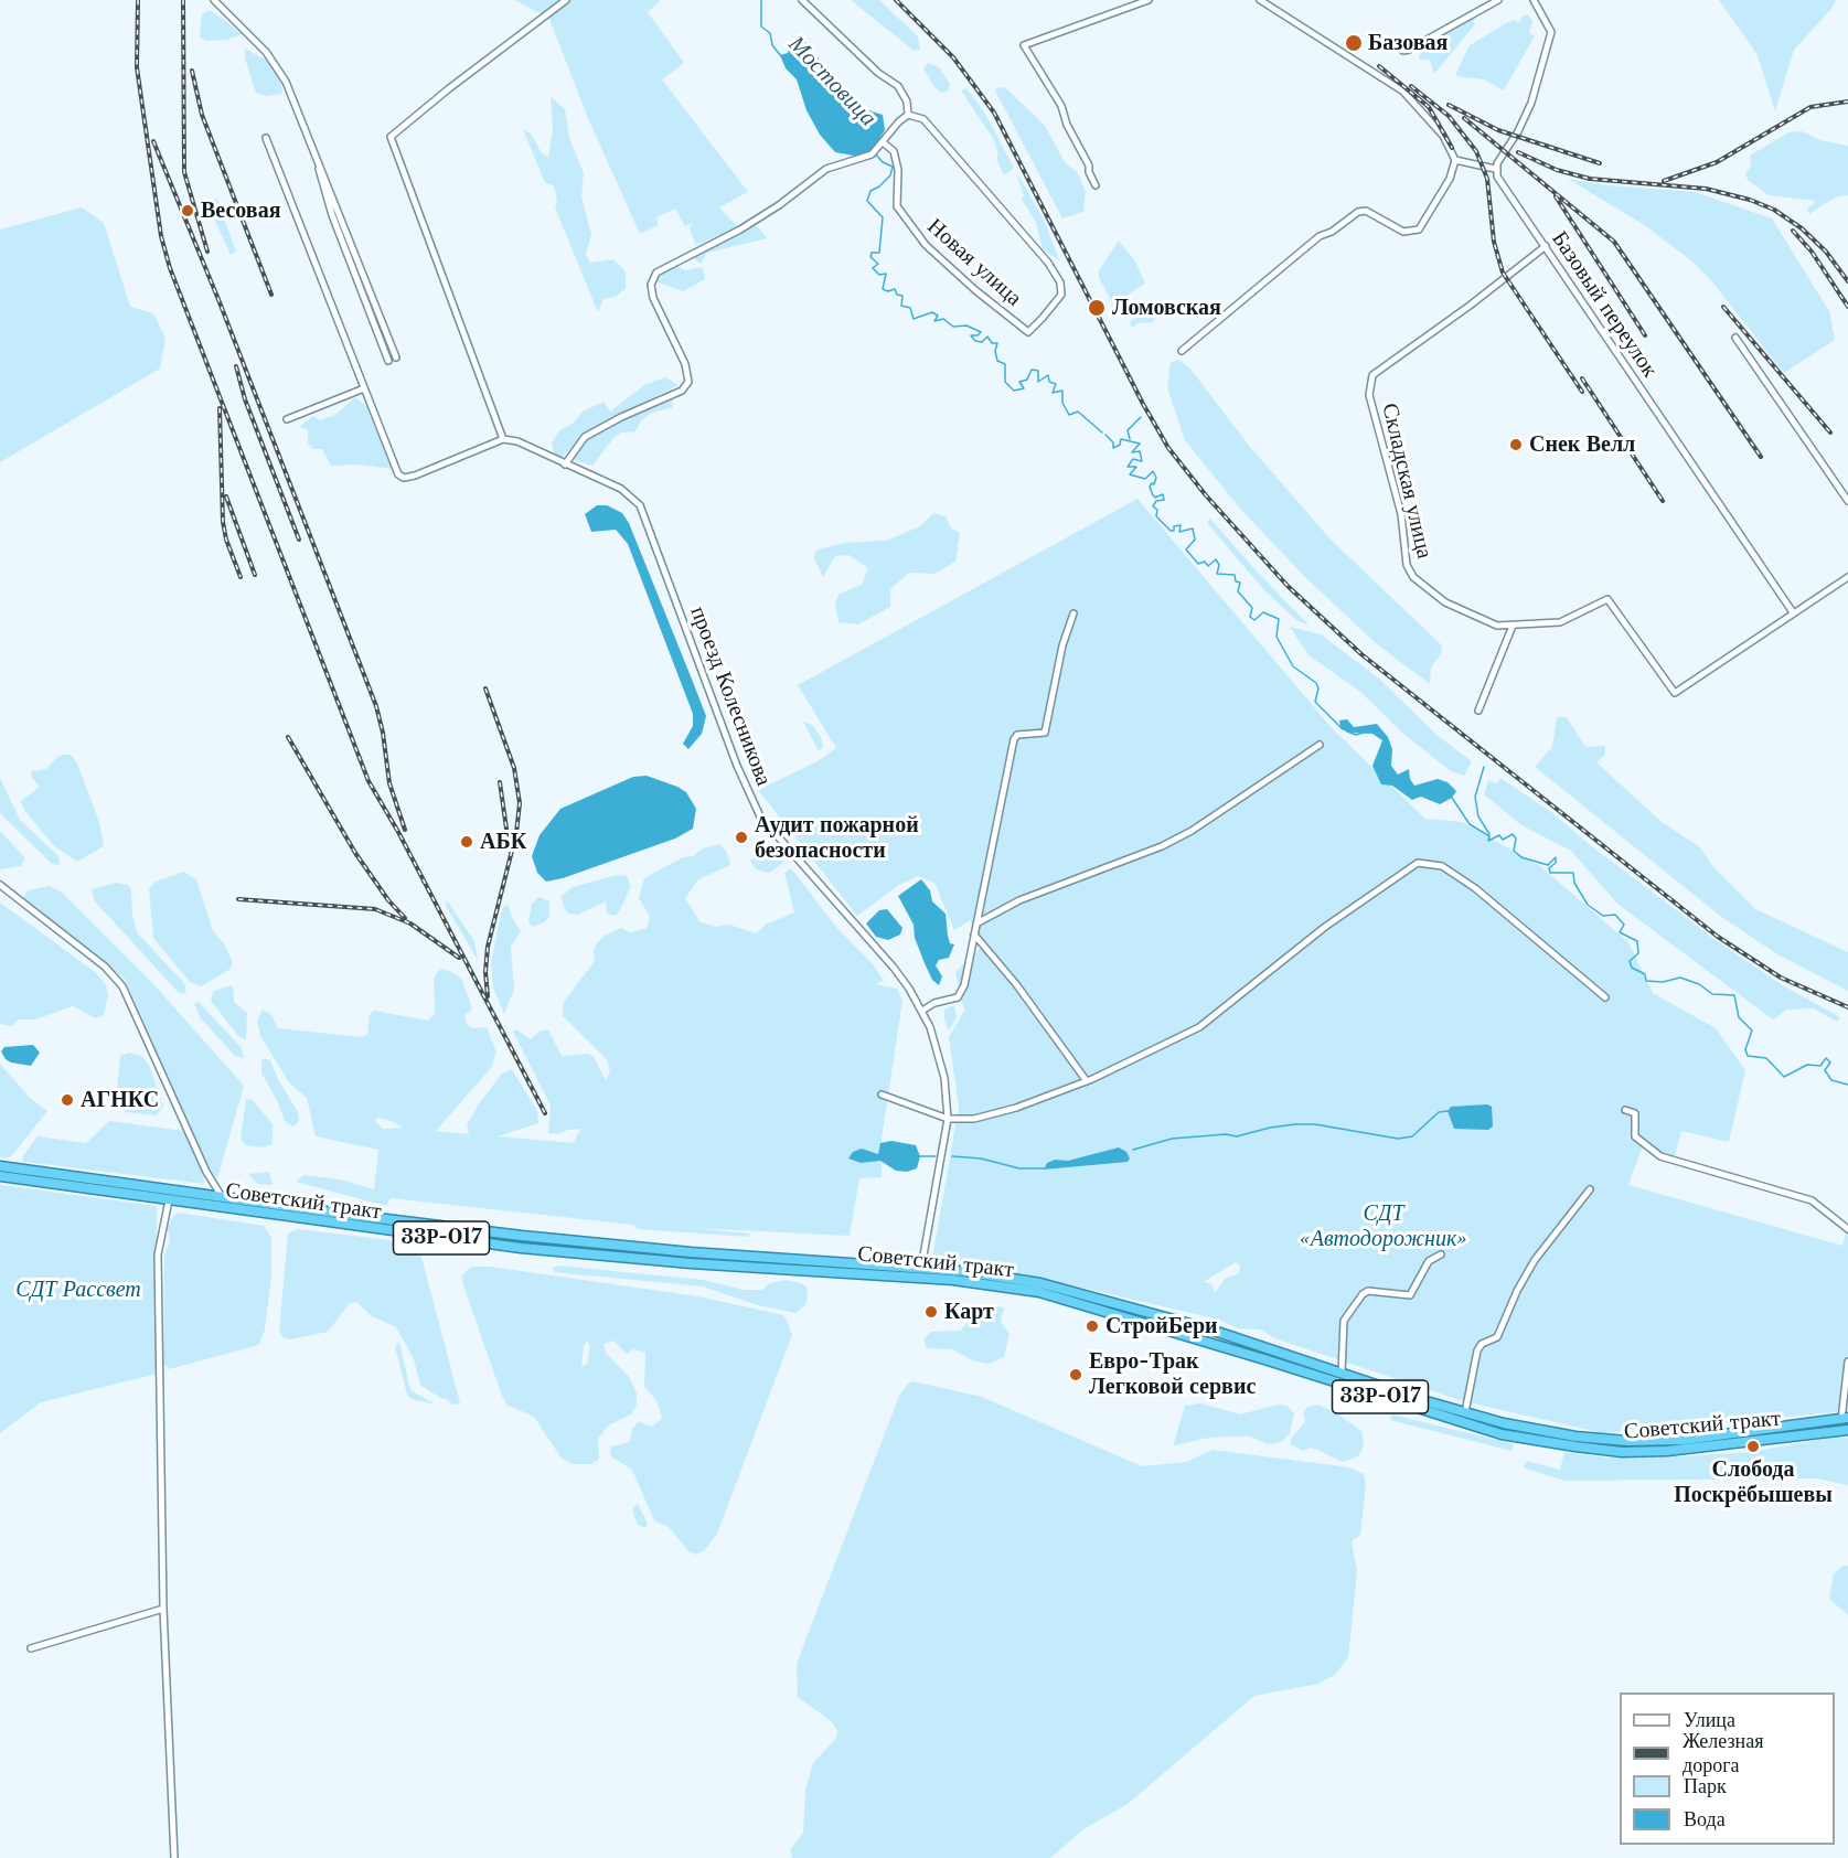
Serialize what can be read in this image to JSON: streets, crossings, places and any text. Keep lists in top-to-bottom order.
{
  "streets": {
    "highway": ["Советский тракт", "33Р-017"],
    "street": [
      "Новая улица",
      "Базовый переулок",
      "Складская улица",
      "проезд Колесникова"
    ]
  },
  "crossings": [
    ["Базовый переулок", "Складская улица"],
    ["проезд Колесникова", "Советский тракт"]
  ],
  "water": ["Мостовица"],
  "parks": ["СДТ «Автодорожник»", "СДТ Рассвет"],
  "places": [
    "Базовая",
    "Весовая",
    "Ломовская",
    "Снек Велл",
    "Аудит пожарной безопасности",
    "АБК",
    "АГНКС",
    "Карт",
    "СтройБери",
    "Евро-Трак Легковой сервис",
    "Слобода Поскрёбышевы"
  ],
  "legend": [
    "Улица",
    "Железная дорога",
    "Парк",
    "Вода"
  ]
}
